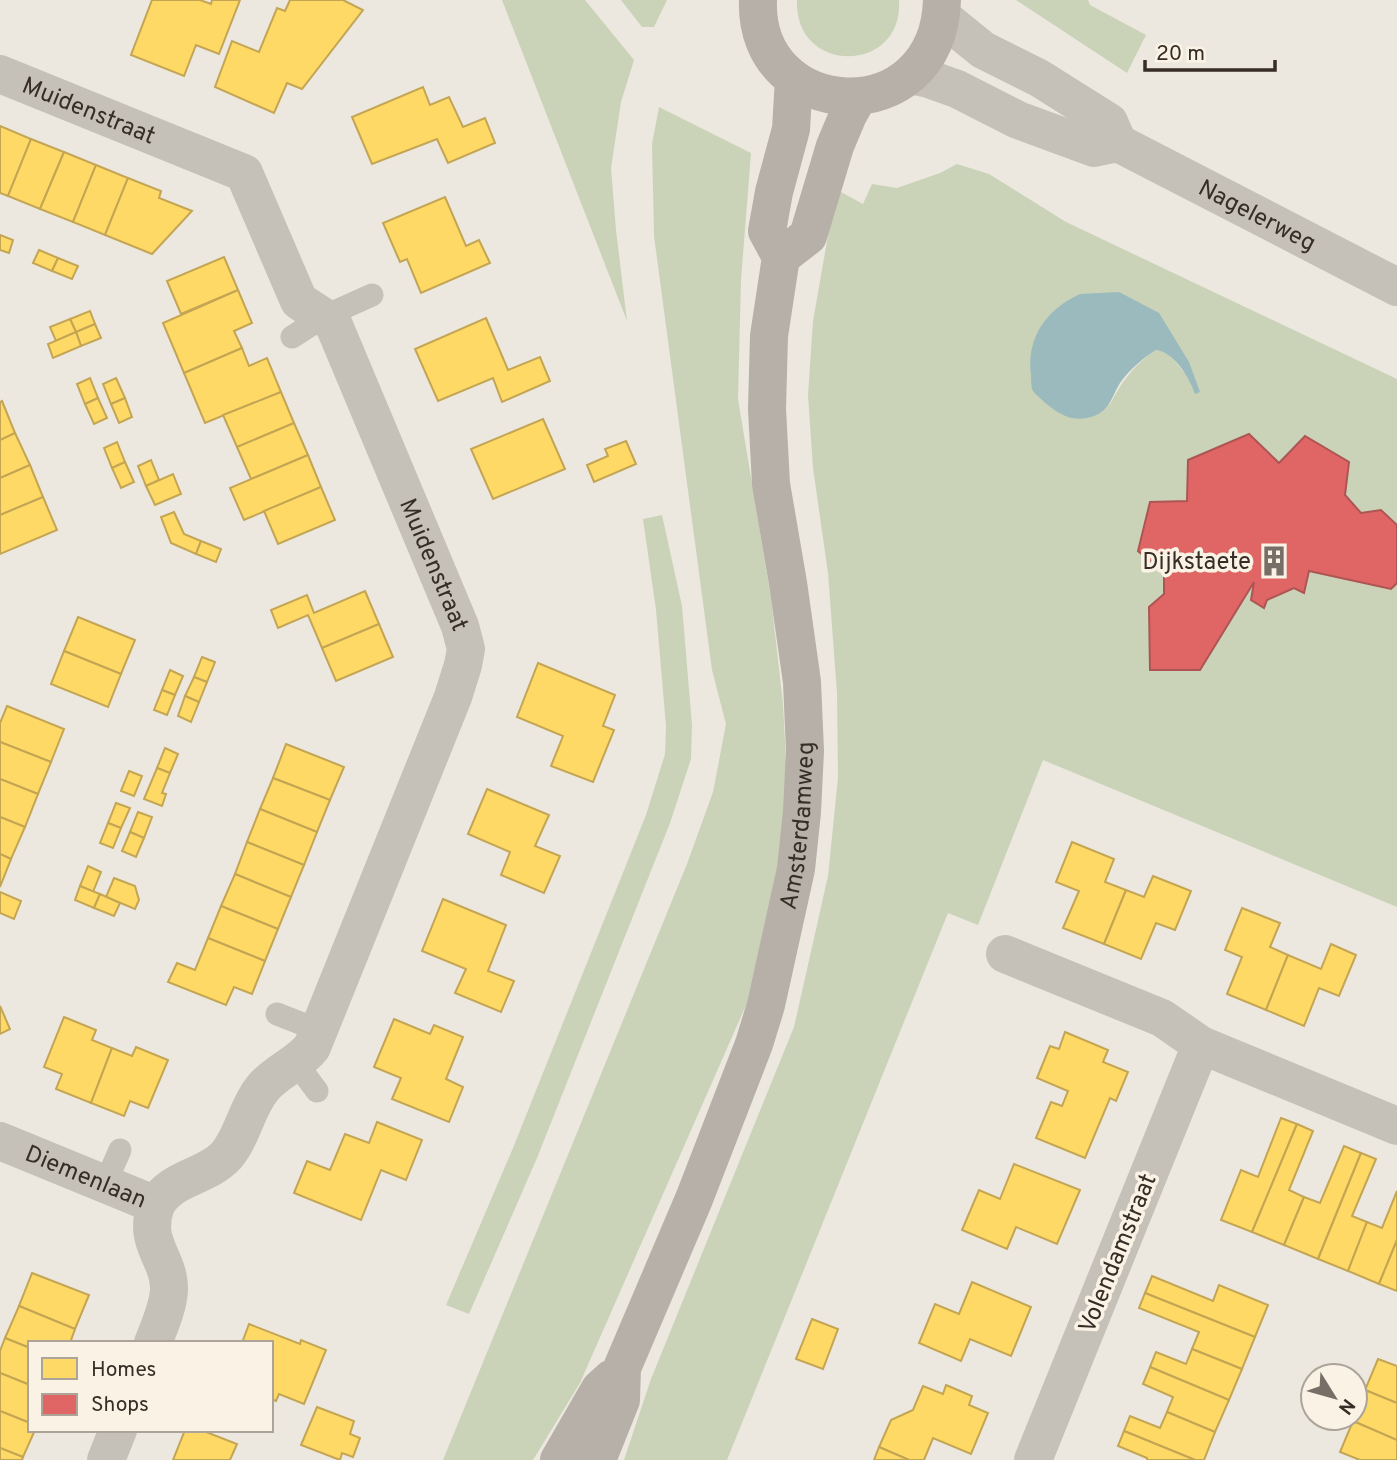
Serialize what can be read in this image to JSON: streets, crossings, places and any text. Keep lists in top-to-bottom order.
{
  "streets": {
    "main road": ["Amsterdamweg"],
    "street": [
      "Muidenstraat",
      "Nagelerweg",
      "Diemenlaan",
      "Volendamstraat"
    ]
  },
  "crossings": [
    ["Muidenstraat", "Diemenlaan"]
  ],
  "places": {
    "building": ["Dijkstaete"]
  },
  "legend": ["Homes", "Shops"],
  "scale_bar": "20 m",
  "north": "bottom right"
}
